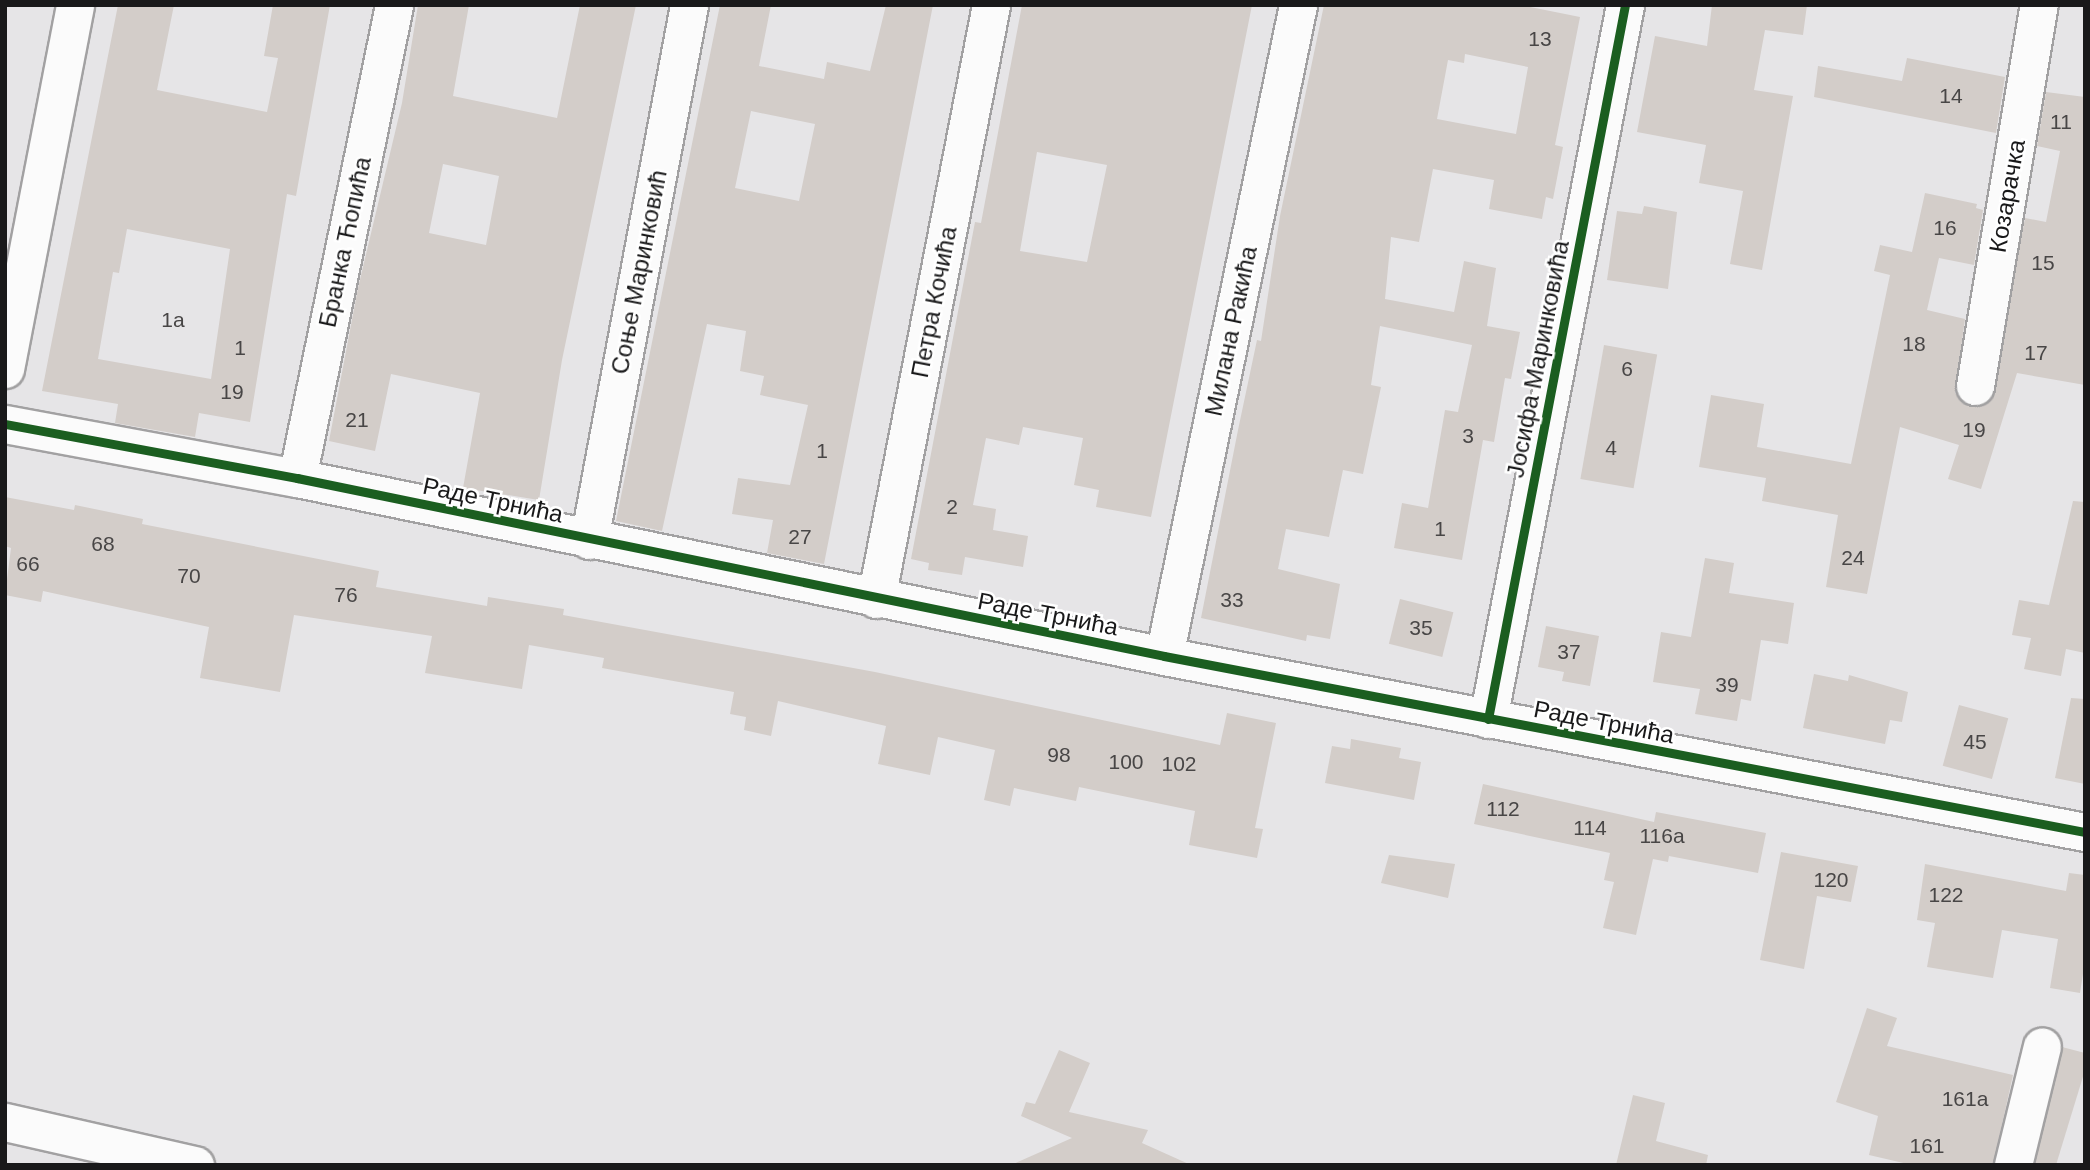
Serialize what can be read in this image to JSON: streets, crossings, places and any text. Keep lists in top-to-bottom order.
{
  "streets": {
    "street": [
      "Козарачка",
      "Бранка Ћопића",
      "Соње Маринковић",
      "Петра Кочића",
      "Милана Ракића",
      "Јосифа Маринковића",
      "Раде Трнића"
    ]
  },
  "crossings": [
    ["Бранка Ћопића", "Раде Трнића"],
    ["Соње Маринковић", "Раде Трнића"],
    ["Петра Кочића", "Раде Трнића"],
    ["Милана Ракића", "Раде Трнића"],
    ["Јосифа Маринковића", "Раде Трнића"]
  ],
  "house_numbers": [
    "13",
    "14",
    "11",
    "16",
    "15",
    "1a",
    "18",
    "1",
    "17",
    "6",
    "19",
    "21",
    "19",
    "3",
    "4",
    "1",
    "2",
    "1",
    "27",
    "68",
    "24",
    "66",
    "70",
    "76",
    "33",
    "35",
    "37",
    "39",
    "45",
    "98",
    "100",
    "102",
    "112",
    "114",
    "116a",
    "120",
    "122",
    "161a",
    "161"
  ]
}
